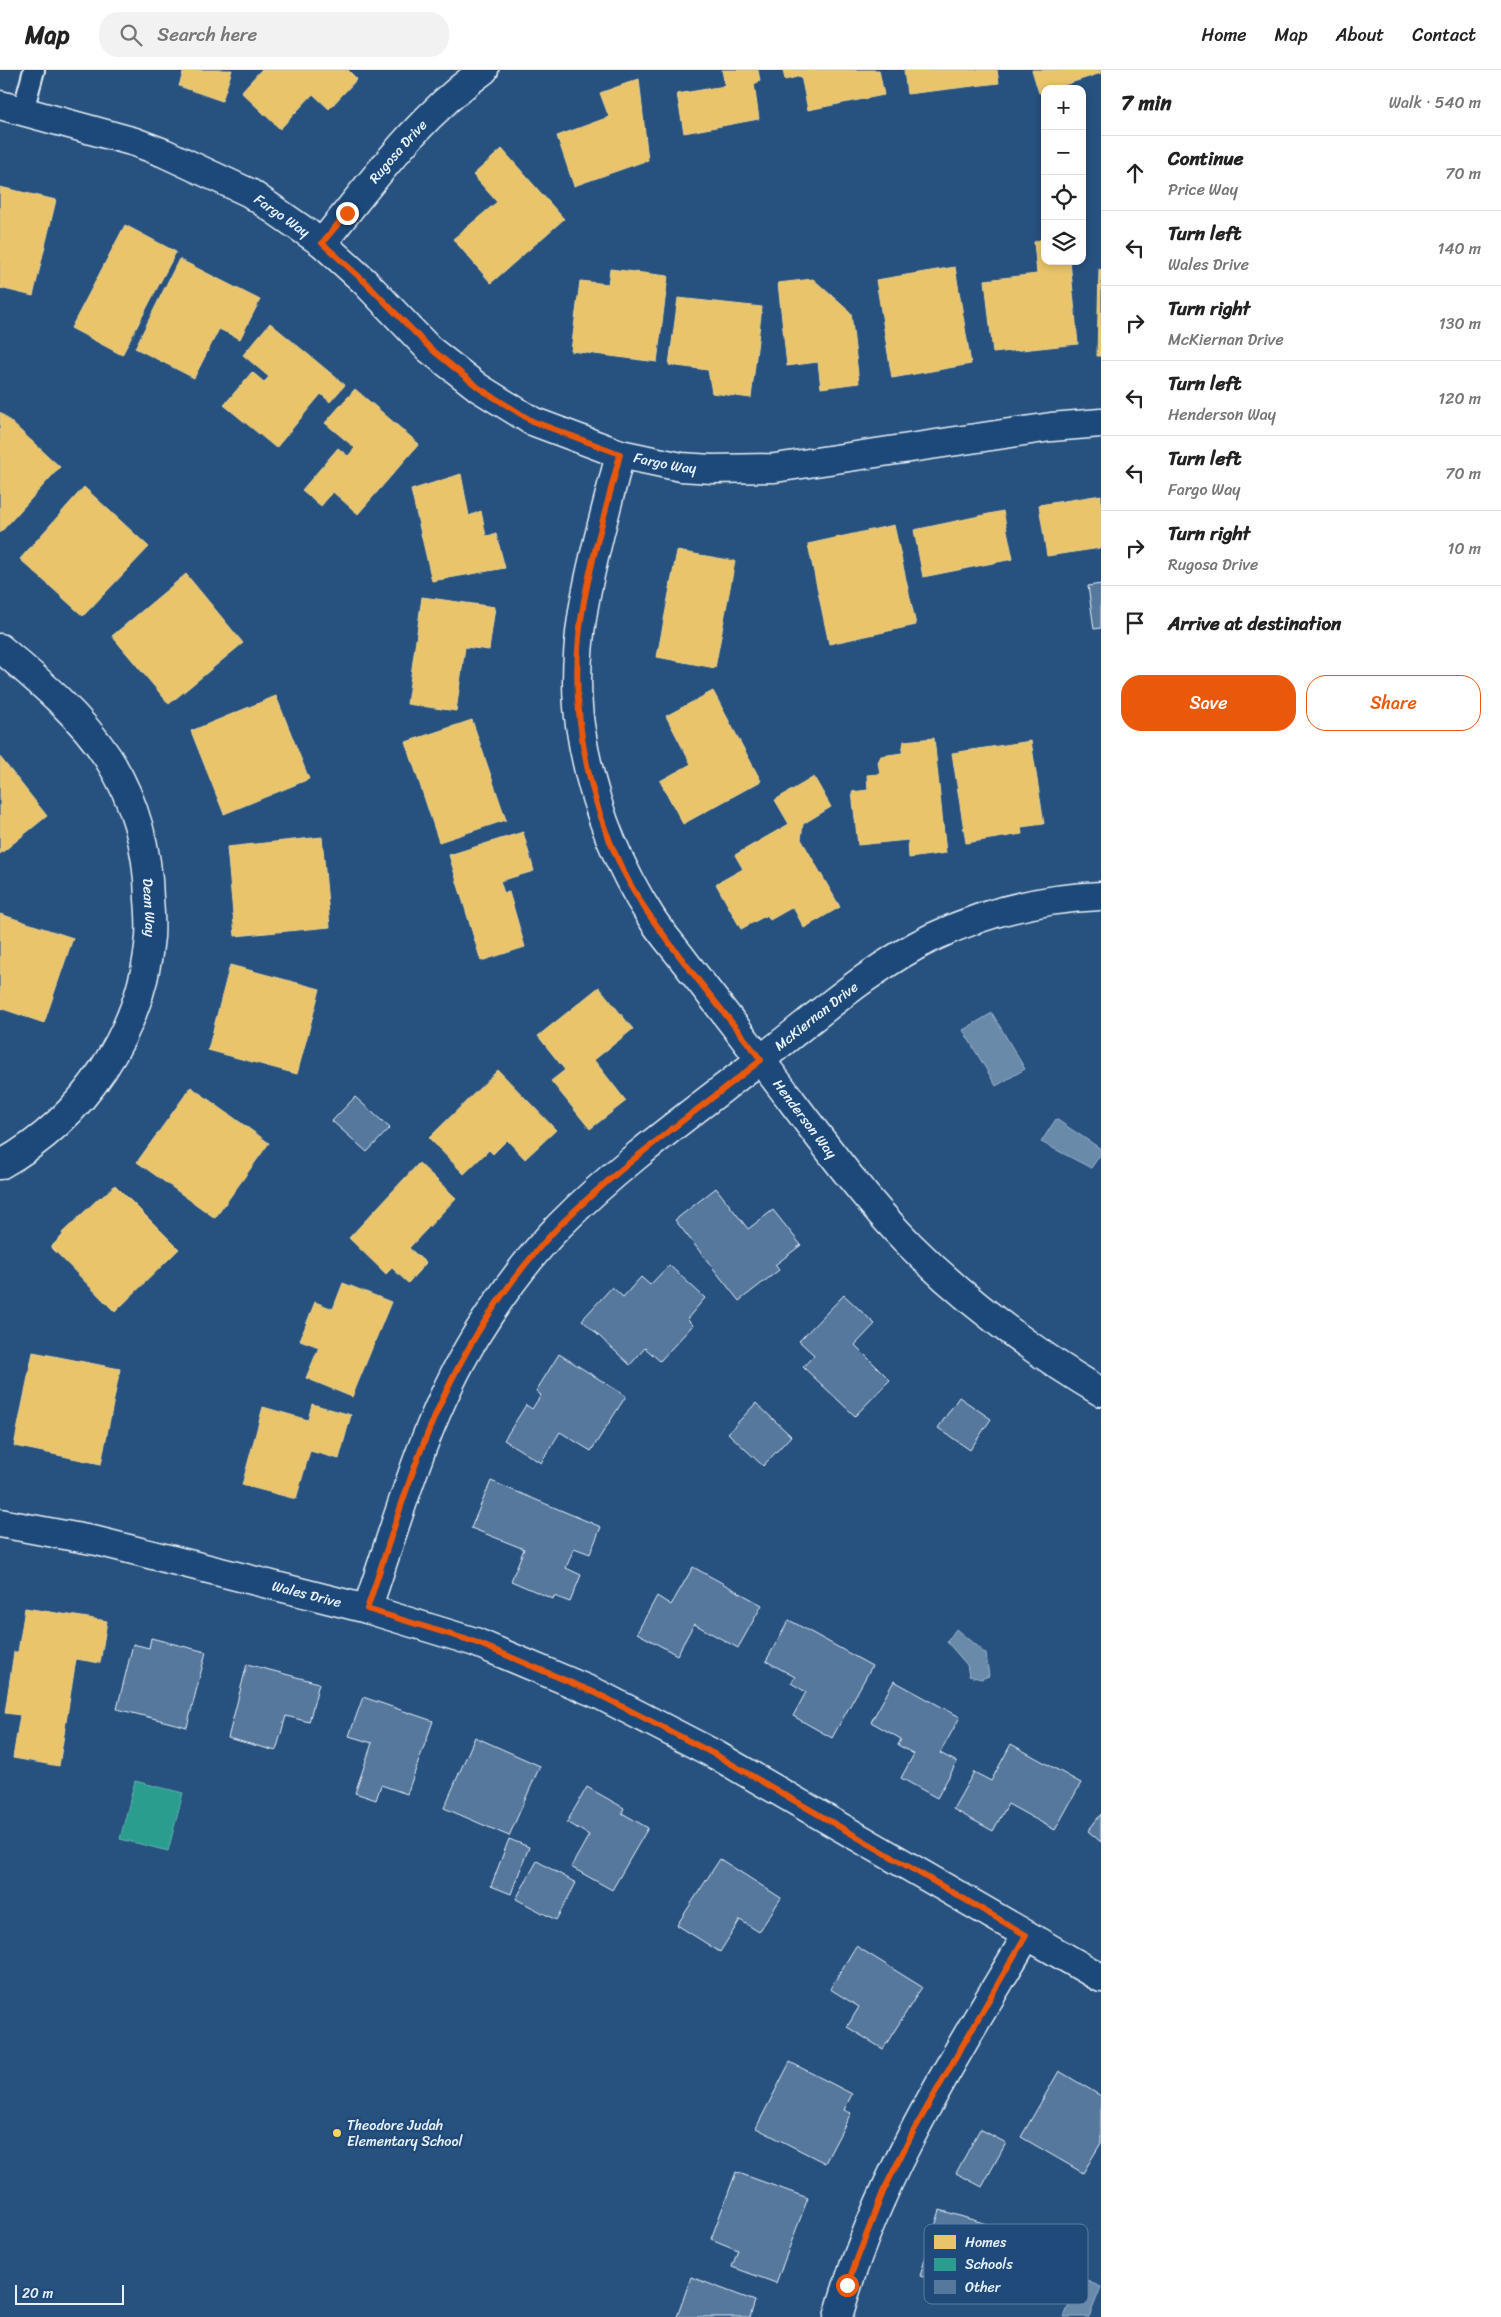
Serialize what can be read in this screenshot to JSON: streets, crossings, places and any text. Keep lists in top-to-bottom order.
{
  "streets": {
    "street": [
      "Rugosa Drive",
      "Fargo Way",
      "Dean Way",
      "McKiernan Drive",
      "Henderson Way",
      "Wales Drive"
    ]
  },
  "crossings": [
    ["Rugosa Drive", "Fargo Way"],
    ["Fargo Way", "Henderson Way"],
    ["McKiernan Drive", "Henderson Way"],
    ["McKiernan Drive", "Wales Drive"]
  ],
  "places": ["Theodore Judah Elementary School"],
  "legend": ["Homes", "Schools", "Other"],
  "scale_bar": "20 m",
  "page": {
    "header": "Map",
    "search": "Search here",
    "nav": [
      "Home",
      "Map",
      "About",
      "Contact"
    ],
    "heading": ["7 min", "Walk · 540 m"],
    "map_buttons": ["+", "−"],
    "list": [
      ["Continue", "Price Way", "70 m"],
      ["Turn left", "Wales Drive", "140 m"],
      ["Turn right", "McKiernan Drive", "130 m"],
      ["Turn left", "Henderson Way", "120 m"],
      ["Turn left", "Fargo Way", "70 m"],
      ["Turn right", "Rugosa Drive", "10 m"],
      "Arrive at destination"
    ],
    "buttons": ["Save", "Share"],
    "scale": "20 m"
  }
}
